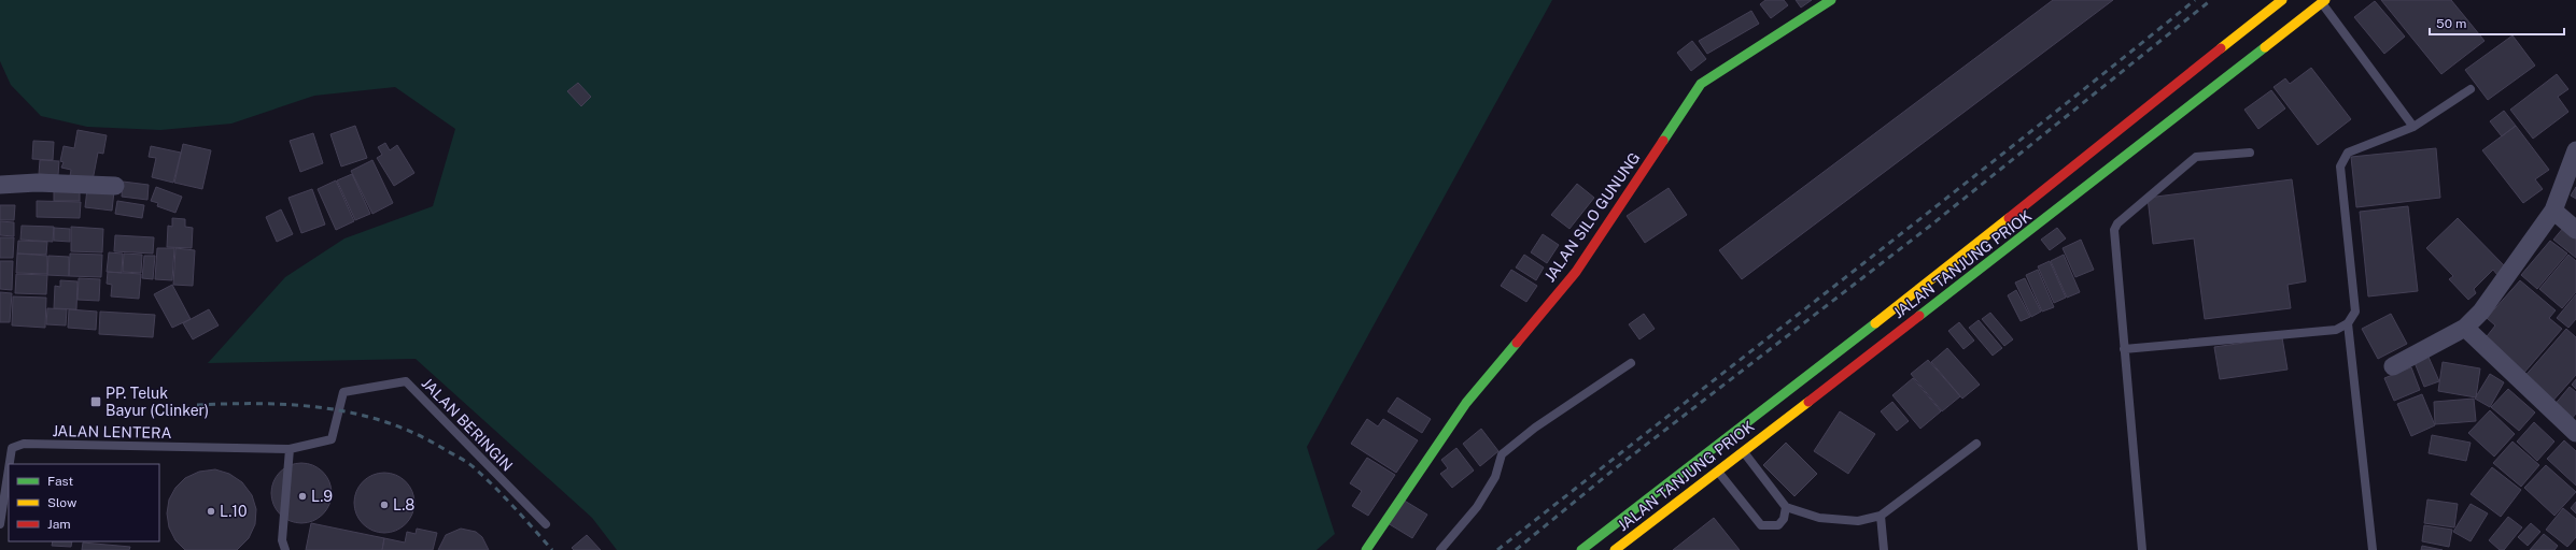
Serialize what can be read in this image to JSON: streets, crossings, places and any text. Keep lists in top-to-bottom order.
{
  "streets": {
    "main road": ["JALAN SILO GUNUNG", "JALAN TANJUNG PRIOK"],
    "lane": ["JALAN BERINGIN", "JALAN LENTERA"]
  },
  "crossings": [
    ["JALAN BERINGIN", "JALAN LENTERA"]
  ],
  "places": {
    "transit": ["PP. Teluk Bayur (Clinker)"],
    "other": ["L.9", "L.8", "L.10"]
  },
  "legend": ["Fast", "Slow", "Jam"],
  "scale_bar": "50 m"
}
